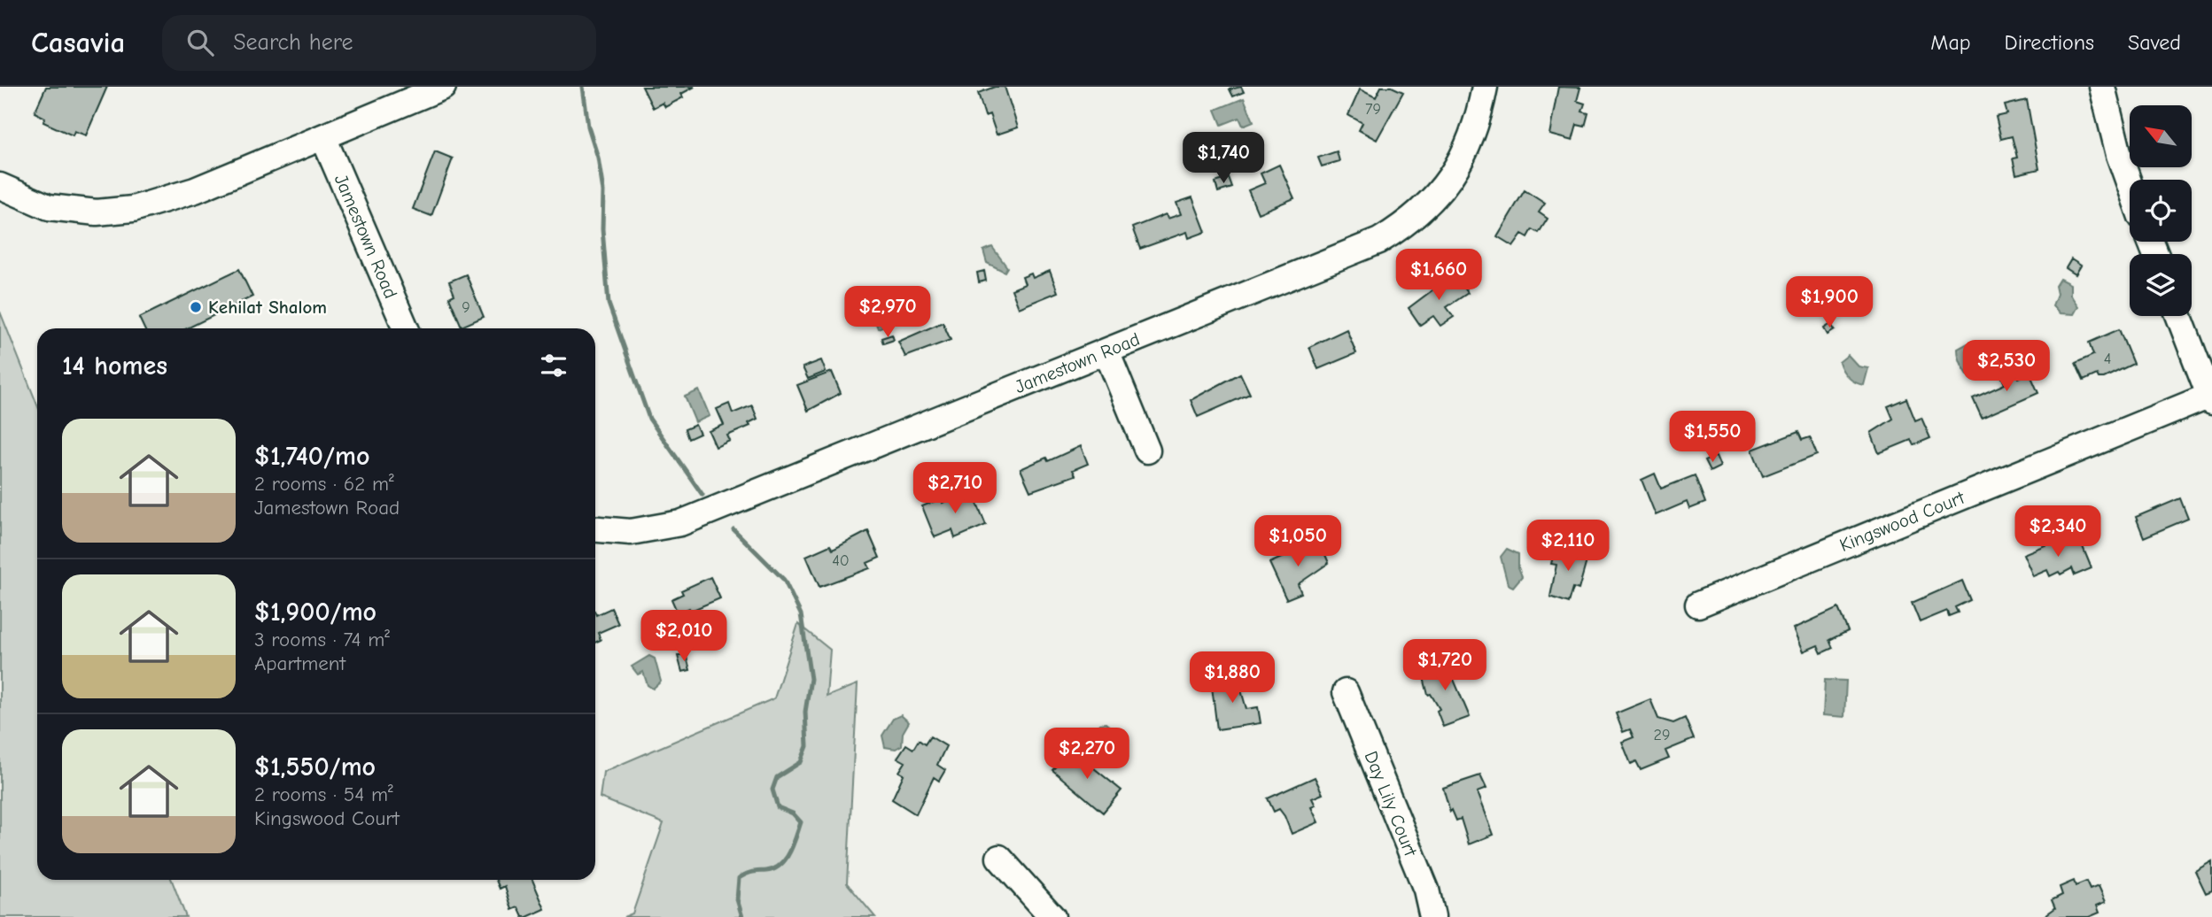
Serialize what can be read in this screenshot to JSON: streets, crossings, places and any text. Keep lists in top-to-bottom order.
{
  "streets": {
    "street": ["Jamestown Road", "Kingswood Court", "Day Lily Court"]
  },
  "places": ["Kehilat Shalom"],
  "house_numbers": [
    "79",
    "9",
    "4",
    "40",
    "29"
  ],
  "north": "top left",
  "page": {
    "header": "Casavia",
    "search": "Search here",
    "nav": ["Map", "Directions", "Saved"],
    "price": [
      "$1,740",
      "$1,660",
      "$1,900",
      "$2,970",
      "$2,530",
      "$1,550",
      "$2,710",
      "$2,340",
      "$1,050",
      "$2,110",
      "$2,010",
      "$1,720",
      "$1,880",
      "$2,270"
    ],
    "heading": "14 homes",
    "list": [
      {
        "name": "$1,740/mo",
        "note": "2 rooms · 62 m² · Jamestown Road"
      },
      {
        "name": "$1,900/mo",
        "note": "3 rooms · 74 m² · Apartment"
      },
      {
        "name": "$1,550/mo",
        "note": "2 rooms · 54 m² · Kingswood Court"
      }
    ]
  }
}
